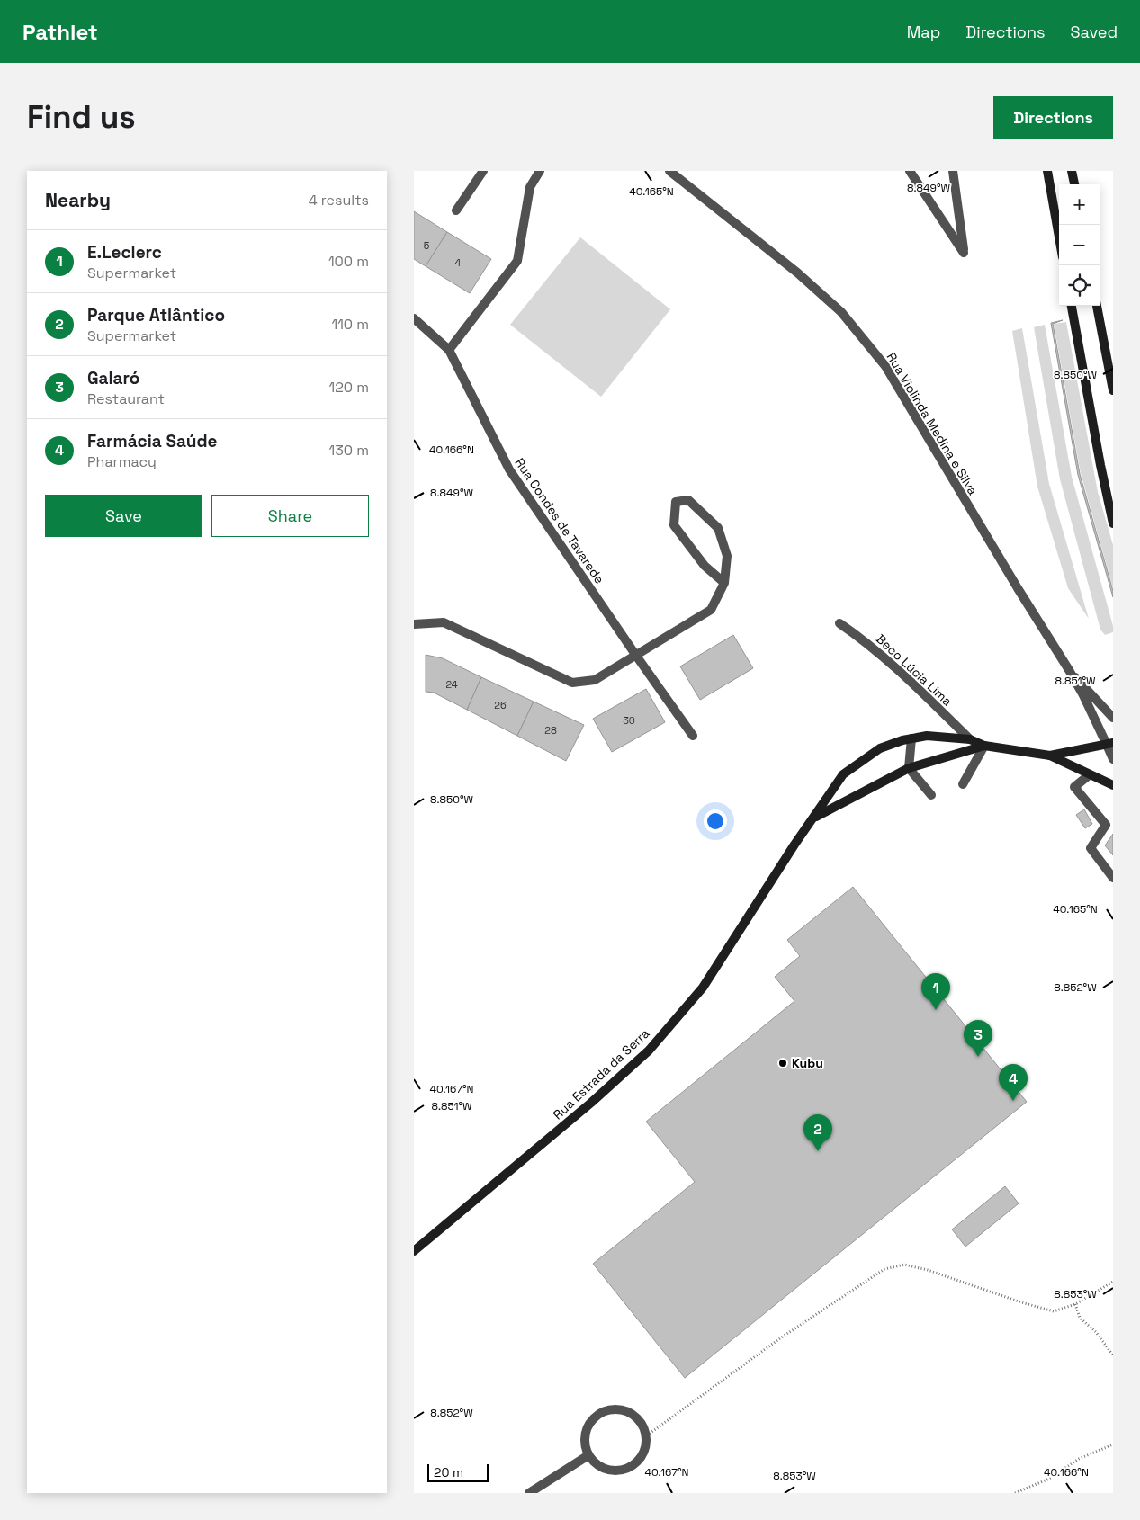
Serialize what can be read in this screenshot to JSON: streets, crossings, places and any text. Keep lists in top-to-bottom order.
{
  "streets": {
    "street": [
      "Rua Violinda Medina e Silva",
      "Rua Condes de Tavarede",
      "Beco Lúcia Lima",
      "Rua Estrada da Serra"
    ]
  },
  "crossings": [
    ["Beco Lúcia Lima", "Rua Estrada da Serra"]
  ],
  "places": ["Kubu"],
  "house_numbers": [
    "5",
    "4",
    "24",
    "26",
    "30",
    "28"
  ],
  "scale_bar": "20 m",
  "page": {
    "header": "Pathlet",
    "nav": ["Map", "Directions", "Saved"],
    "buttons": [
      "Directions",
      ["Save", "Share"]
    ],
    "title": "Find us",
    "heading": ["Nearby", "4 results"],
    "map_buttons": ["+", "−"],
    "list": [
      {
        "mark": "1",
        "name": "E.Leclerc",
        "note": "Supermarket",
        "value": "100 m"
      },
      {
        "mark": "2",
        "name": "Parque Atlântico",
        "note": "Supermarket",
        "value": "110 m"
      },
      {
        "mark": "3",
        "name": "Galaró",
        "note": "Restaurant",
        "value": "120 m"
      },
      {
        "mark": "4",
        "name": "Farmácia Saúde",
        "note": "Pharmacy",
        "value": "130 m"
      }
    ],
    "pins": [
      "1",
      "3",
      "4",
      "2"
    ],
    "scale": "20 m"
  },
  "coordinates": [
    "8.849°W",
    "40.165°N",
    "8.850°W",
    "40.166°N",
    "8.851°W",
    "8.852°W",
    "40.167°N",
    "8.853°W"
  ]
}
